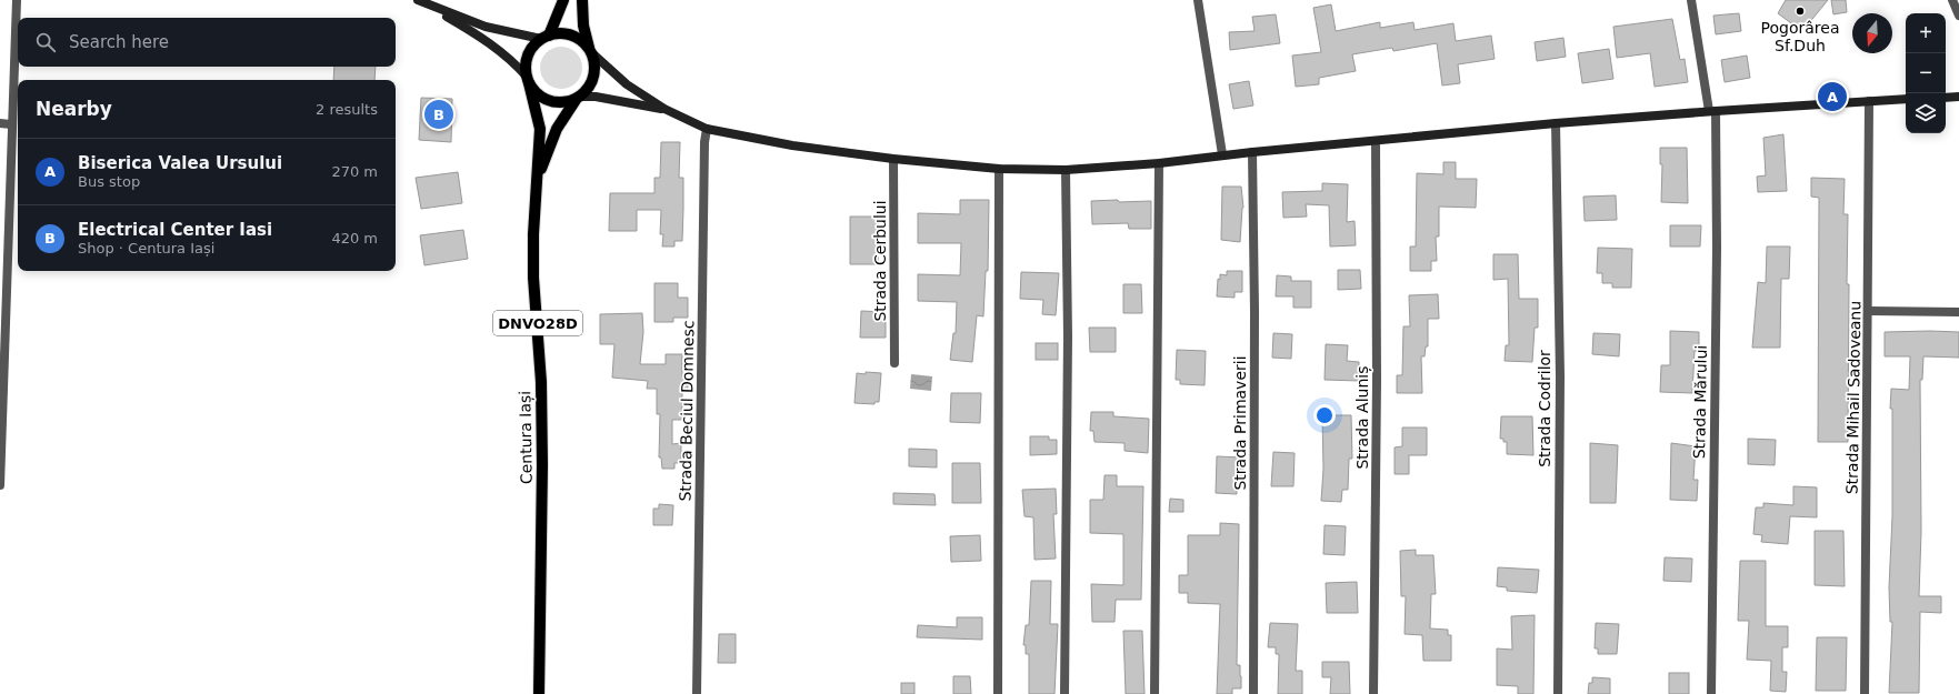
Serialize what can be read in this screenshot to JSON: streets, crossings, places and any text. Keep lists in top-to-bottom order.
{
  "streets": {
    "main road": ["DNVO28D", "Centura Iași"],
    "street": [
      "Strada Cerbului",
      "Strada Mihail Sadoveanu",
      "Strada Mărului",
      "Strada Codrilor",
      "Strada Beciul Domnesc",
      "Strada Aluniș",
      "Strada Primaverii"
    ]
  },
  "places": ["Pogorârea Sf.Duh"],
  "north": "bottom",
  "page": {
    "map_buttons": ["+", "−"],
    "search": "Search here",
    "pins": ["A", "B"],
    "heading": ["Nearby", "2 results"],
    "list": [
      {
        "mark": "A",
        "name": "Biserica Valea Ursului",
        "note": "Bus stop",
        "value": "270 m"
      },
      {
        "mark": "B",
        "name": "Electrical Center Iasi",
        "note": "Shop · Centura Iași",
        "value": "420 m"
      }
    ]
  }
}
